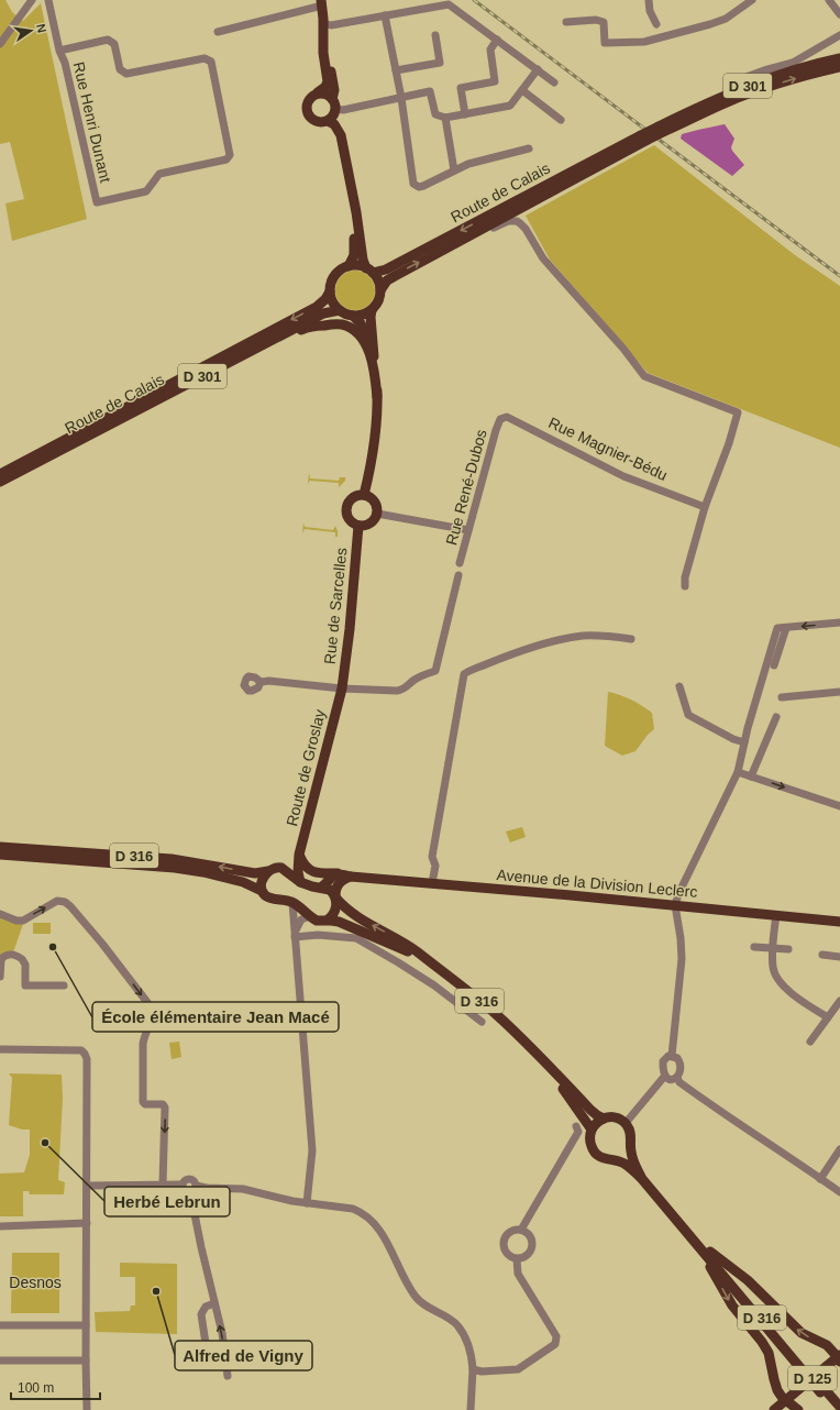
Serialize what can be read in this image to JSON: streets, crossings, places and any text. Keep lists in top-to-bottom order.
{
  "streets": {
    "main road": [
      "D 301",
      "Route de Calais",
      "Rue de Sarcelles",
      "Route de Groslay",
      "D 316",
      "Avenue de la Division Leclerc",
      "D 125"
    ],
    "street": ["Rue Henri Dunant", "Rue Magnier-Bédu", "Rue René-Dubos"]
  },
  "crossings": [
    ["D 301", "Route de Calais"],
    ["Rue Magnier-Bédu", "Rue René-Dubos"],
    ["Rue de Sarcelles", "Route de Groslay"],
    ["Route de Groslay", "Avenue de la Division Leclerc"]
  ],
  "parks": ["Desnos"],
  "places": ["École élémentaire Jean Macé", "Herbé Lebrun", "Alfred de Vigny"],
  "scale_bar": "100 m",
  "north": "right"
}
